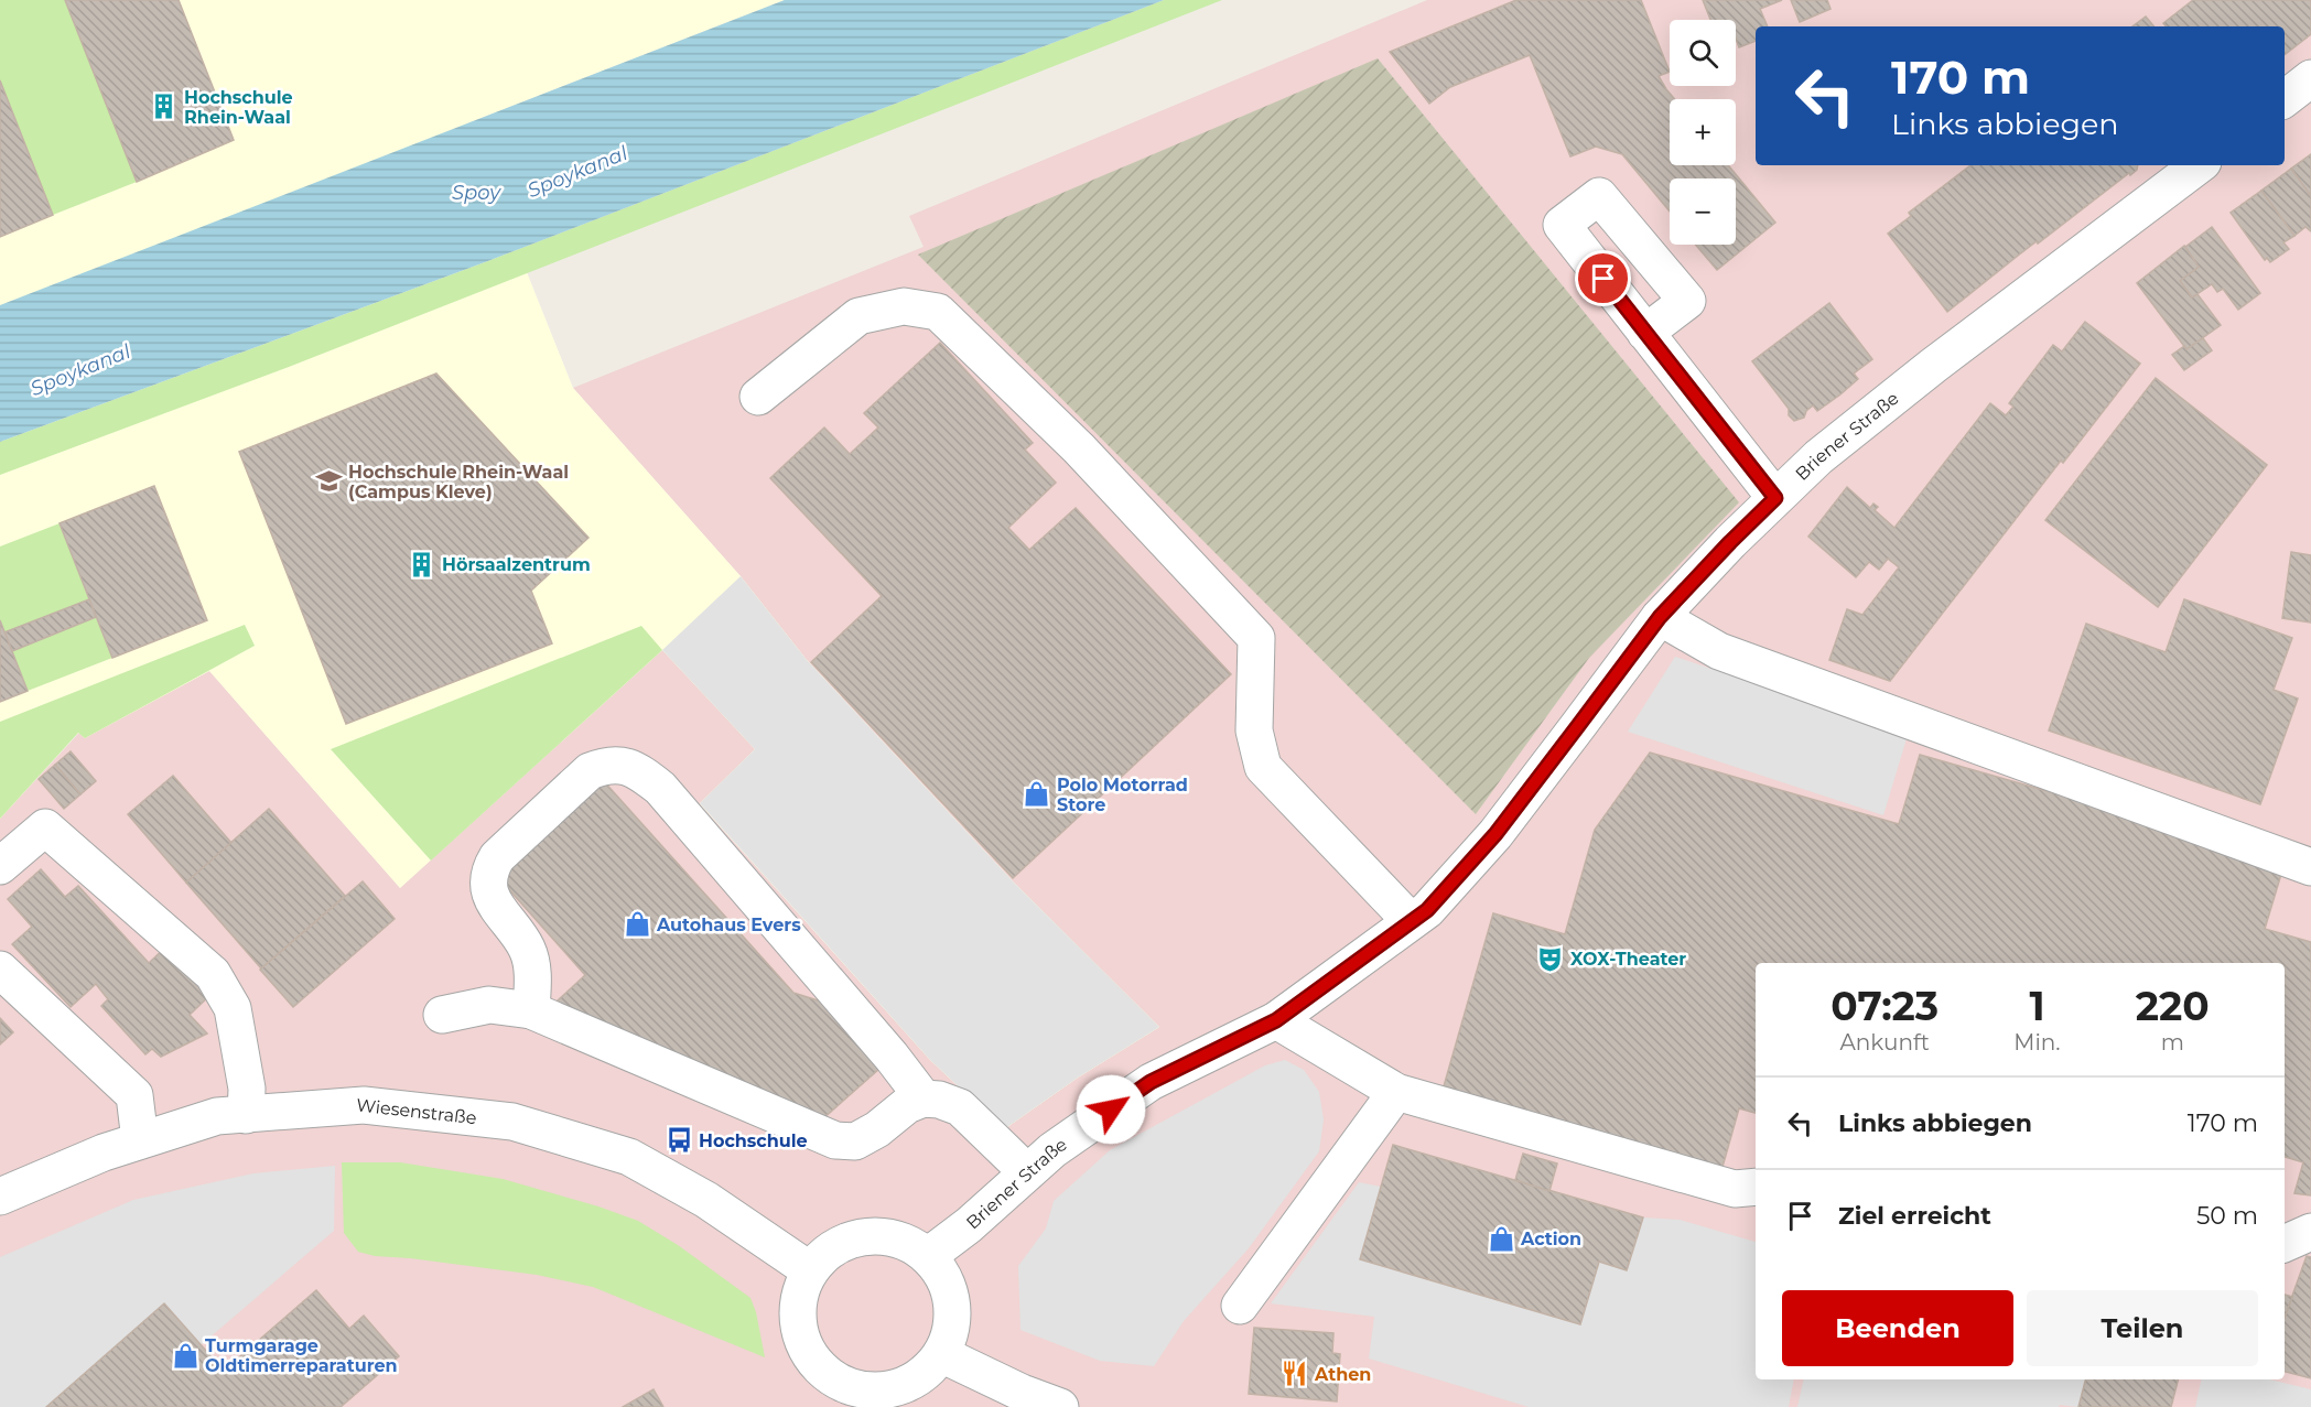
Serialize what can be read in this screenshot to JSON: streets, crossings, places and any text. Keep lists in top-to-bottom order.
{
  "streets": {
    "street": ["Briener Straße", "Wiesenstraße"]
  },
  "crossings": [
    ["Briener Straße", "Wiesenstraße"]
  ],
  "water": ["Spoykanal", "Spoy"],
  "places": {
    "building": ["Hochschule Rhein-Waal", "Hörsaalzentrum"],
    "school or university": ["Hochschule Rhein-Waal (Campus Kleve)"],
    "shop": [
      "Polo Motorrad Store",
      "Autohaus Evers",
      "Action",
      "Turmgarage Oldtimerreparaturen"
    ],
    "theatre": ["XOX-Theater"],
    "bus stop": ["Hochschule"],
    "restaurant": ["Athen"]
  },
  "page": {
    "map_buttons": ["+", "−"],
    "turn": ["170 m", "Links abbiegen"],
    "eta": [
      "07:23",
      "Ankunft",
      "1",
      "Min.",
      "220",
      "m"
    ],
    "list": [
      {
        "name": "Links abbiegen",
        "value": "170 m"
      },
      {
        "name": "Ziel erreicht",
        "value": "50 m"
      }
    ],
    "buttons": ["Beenden", "Teilen"]
  }
}
